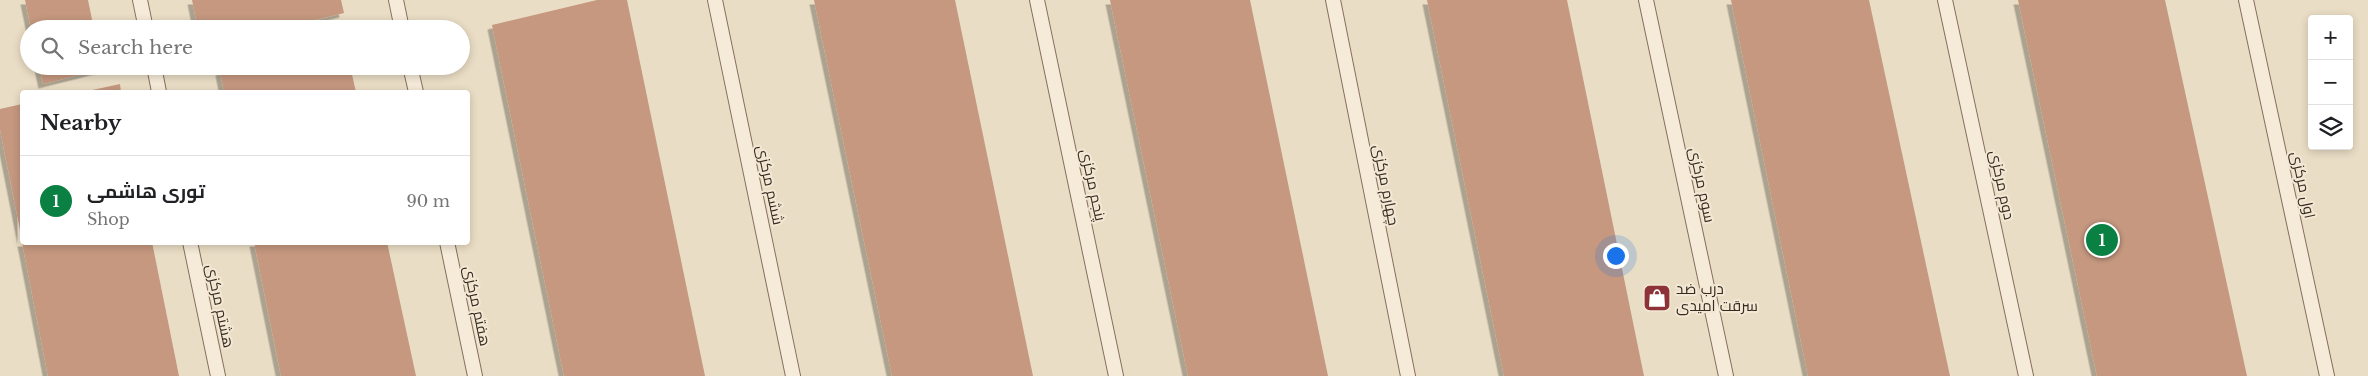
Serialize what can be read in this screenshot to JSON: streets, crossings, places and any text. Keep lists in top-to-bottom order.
{
  "streets": {
    "lane": [
      "ششم مرکزی",
      "پنجم مرکزی",
      "چهارم مرکزی",
      "سوم مرکزی",
      "دوم مرکزی",
      "اول مرکزی",
      "هشتم مرکزی",
      "هفتم مرکزی"
    ]
  },
  "places": {
    "shop": ["درب ضد سرقت امیدی"]
  },
  "page": {
    "map_buttons": ["+", "−"],
    "search": "Search here",
    "heading": "Nearby",
    "list": [
      {
        "mark": "1",
        "name": "توری هاشمی",
        "note": "Shop",
        "value": "90 m"
      }
    ],
    "pins": "1"
  }
}
